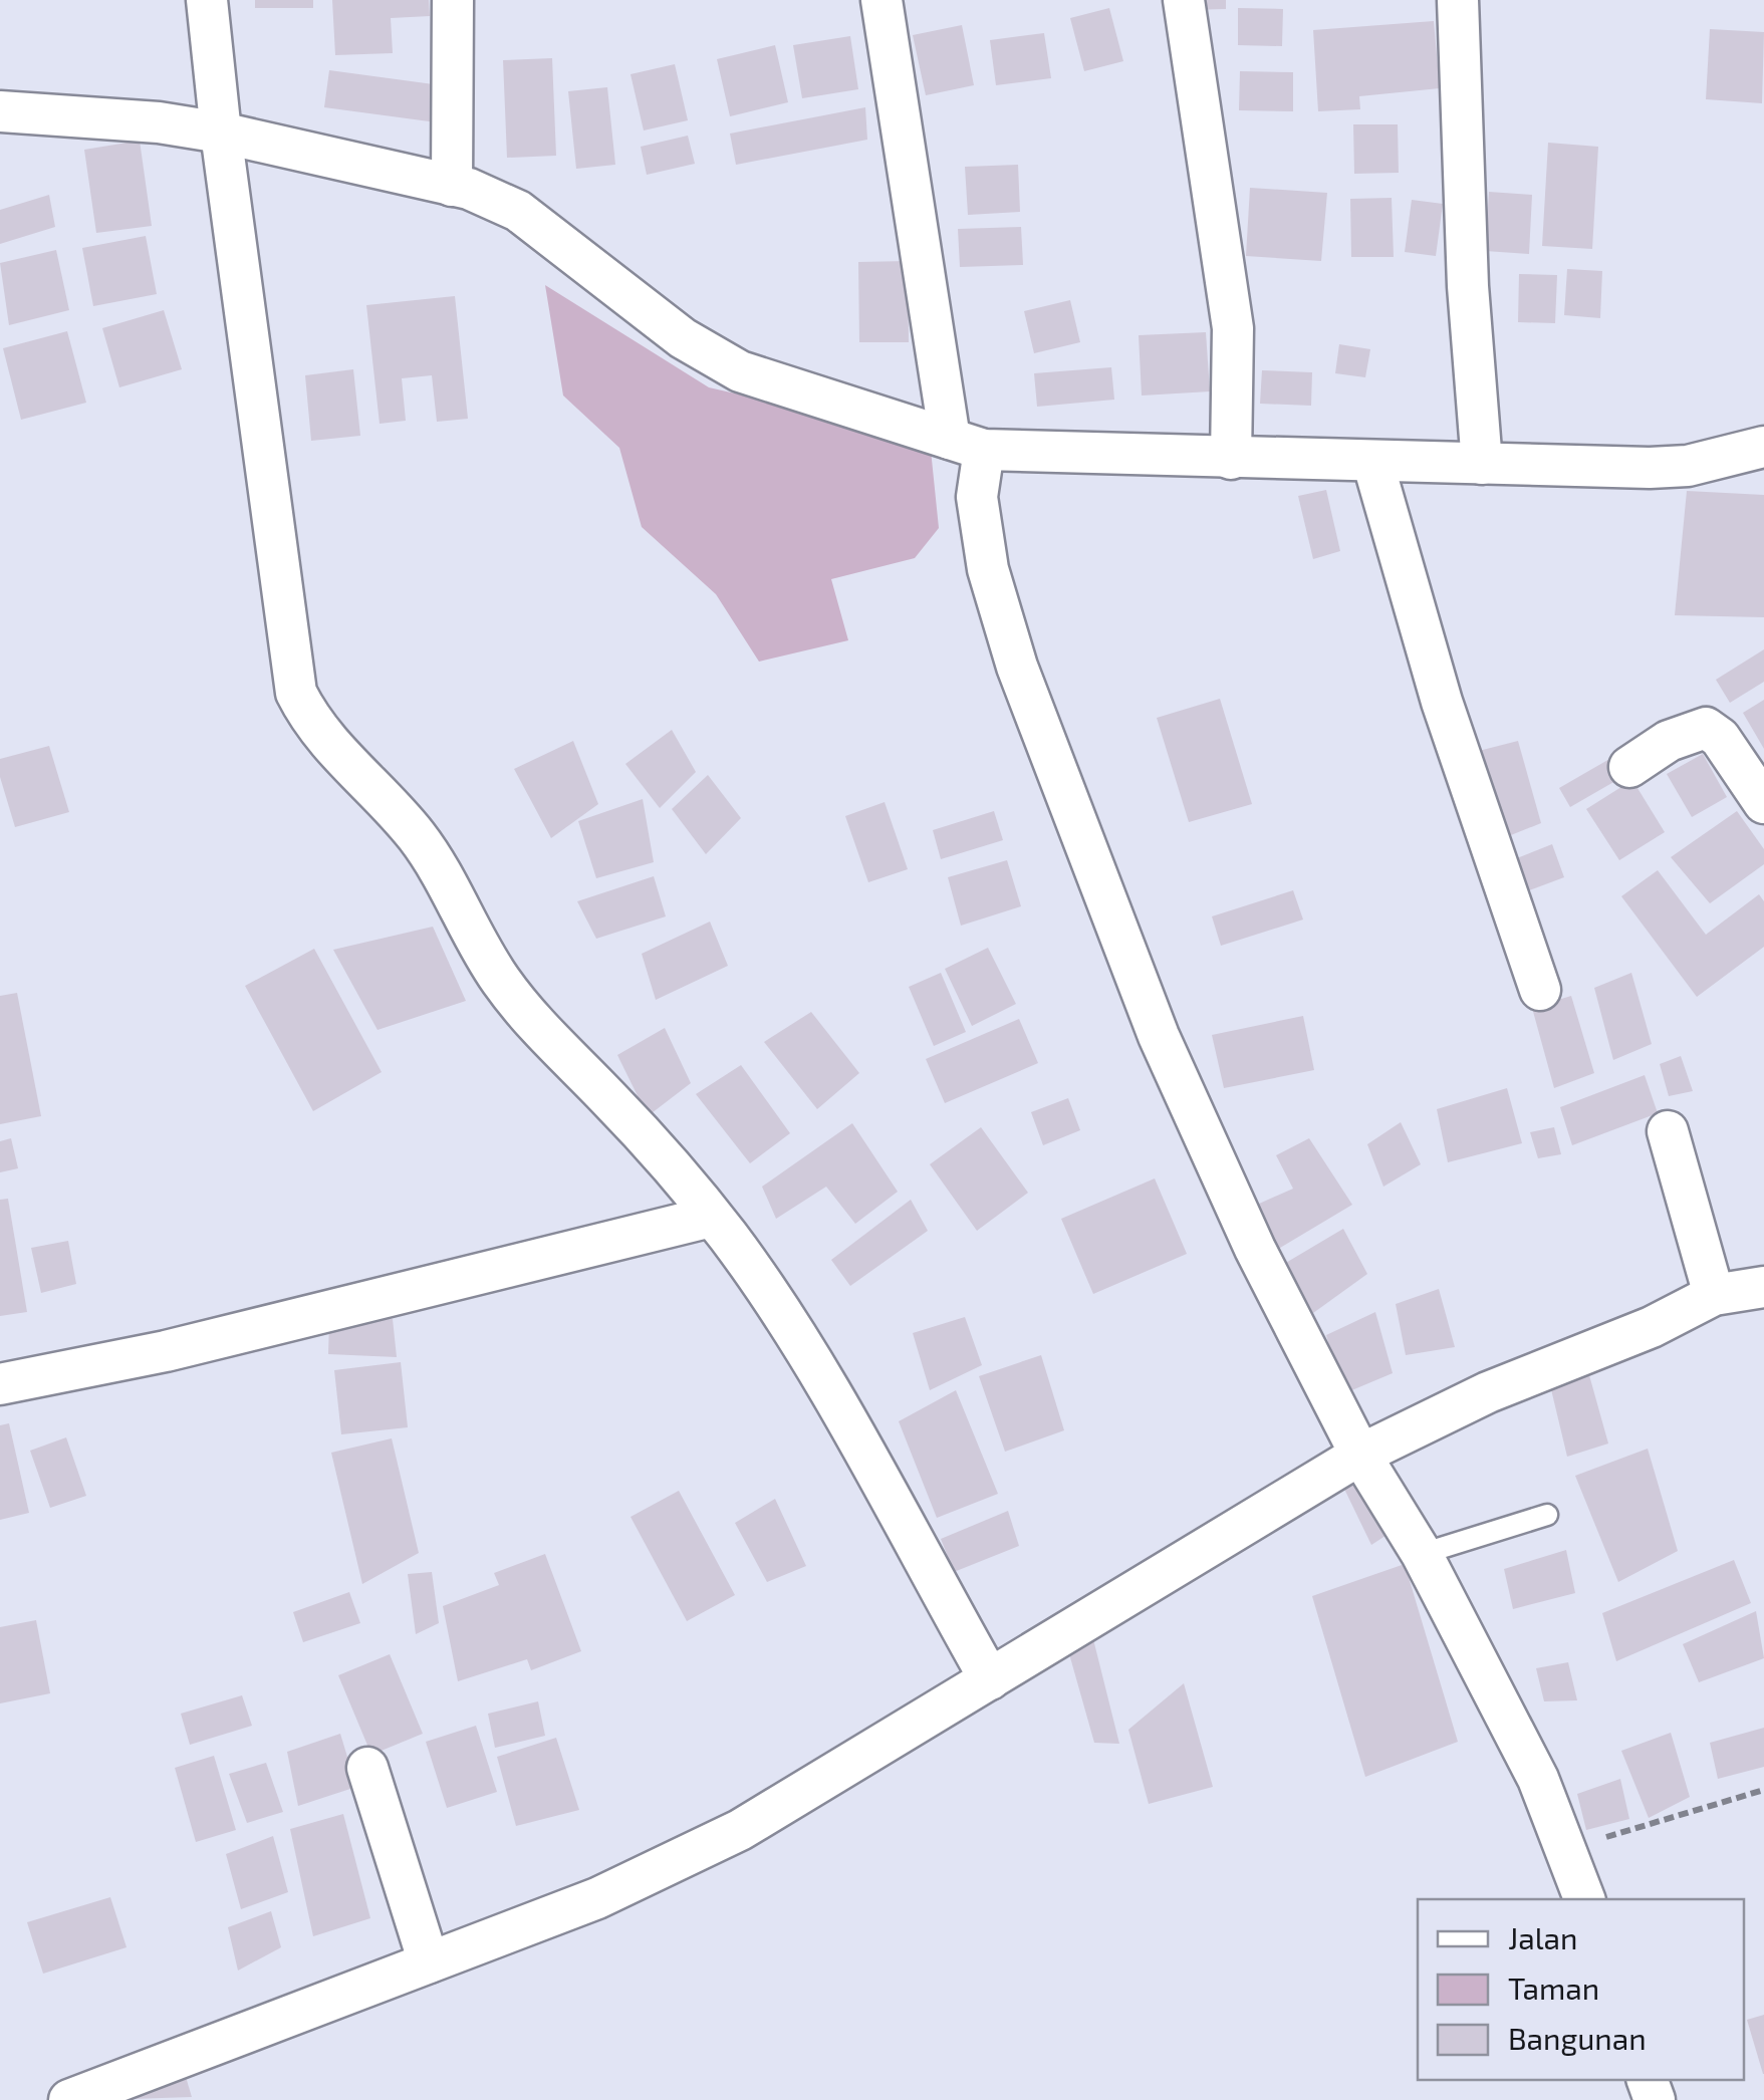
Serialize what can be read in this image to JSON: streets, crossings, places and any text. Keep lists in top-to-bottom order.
{
  "legend": ["Jalan", "Taman", "Bangunan"]
}
